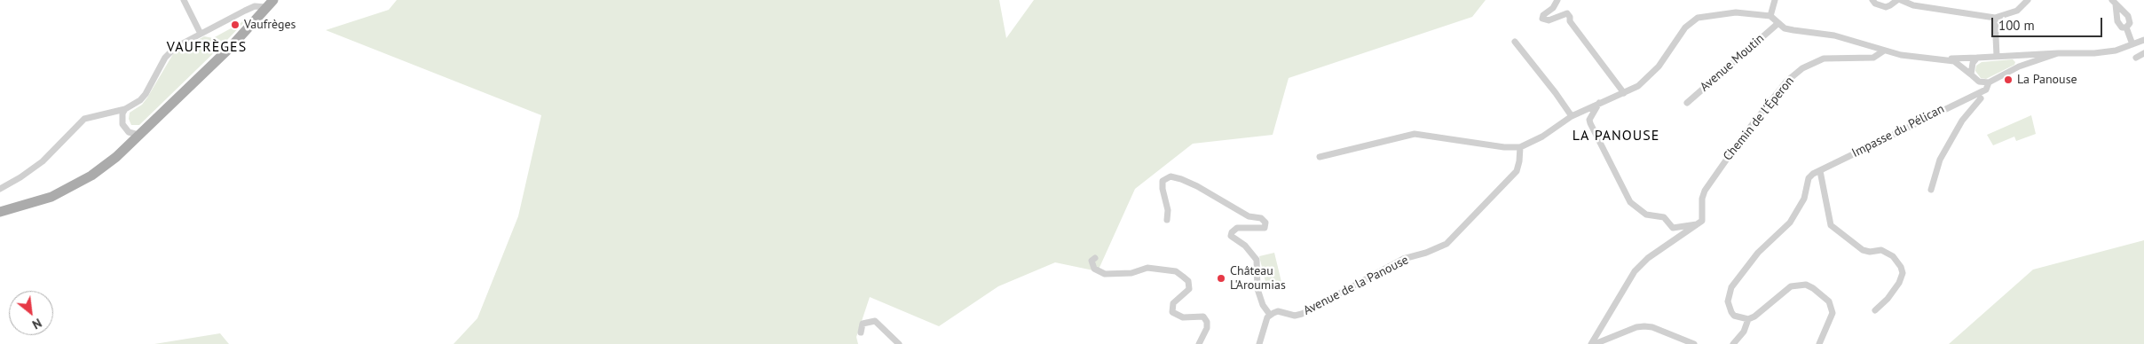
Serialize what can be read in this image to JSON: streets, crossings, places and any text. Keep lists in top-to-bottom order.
{
  "streets": {
    "street": [
      "Avenue Moutin",
      "Chemin de l'Éperon",
      "Impasse du Pélican",
      "Avenue de la Panouse"
    ]
  },
  "districts": ["VAUFRÈGES", "LA PANOUSE"],
  "places": ["Vaufrèges", "La Panouse", "Château L'Aroumias"],
  "scale_bar": "100 m",
  "north": "bottom right"
}
